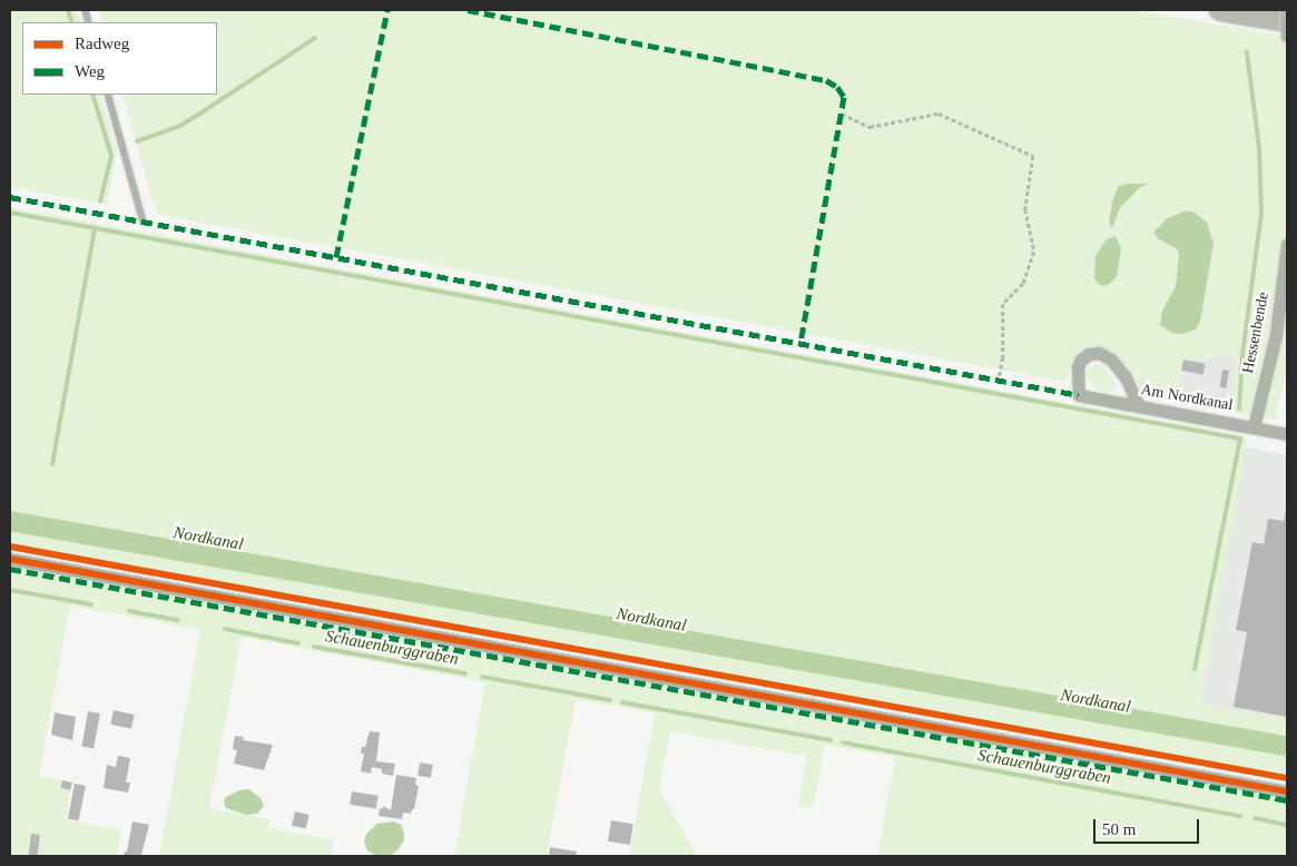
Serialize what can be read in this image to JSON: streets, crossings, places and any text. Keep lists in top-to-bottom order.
{
  "streets": {
    "street": ["Hessenbende", "Am Nordkanal"]
  },
  "crossings": [
    ["Hessenbende", "Am Nordkanal"]
  ],
  "water": ["Nordkanal", "Schauenburggraben"],
  "legend": ["Radweg", "Weg"],
  "scale_bar": "50 m"
}
